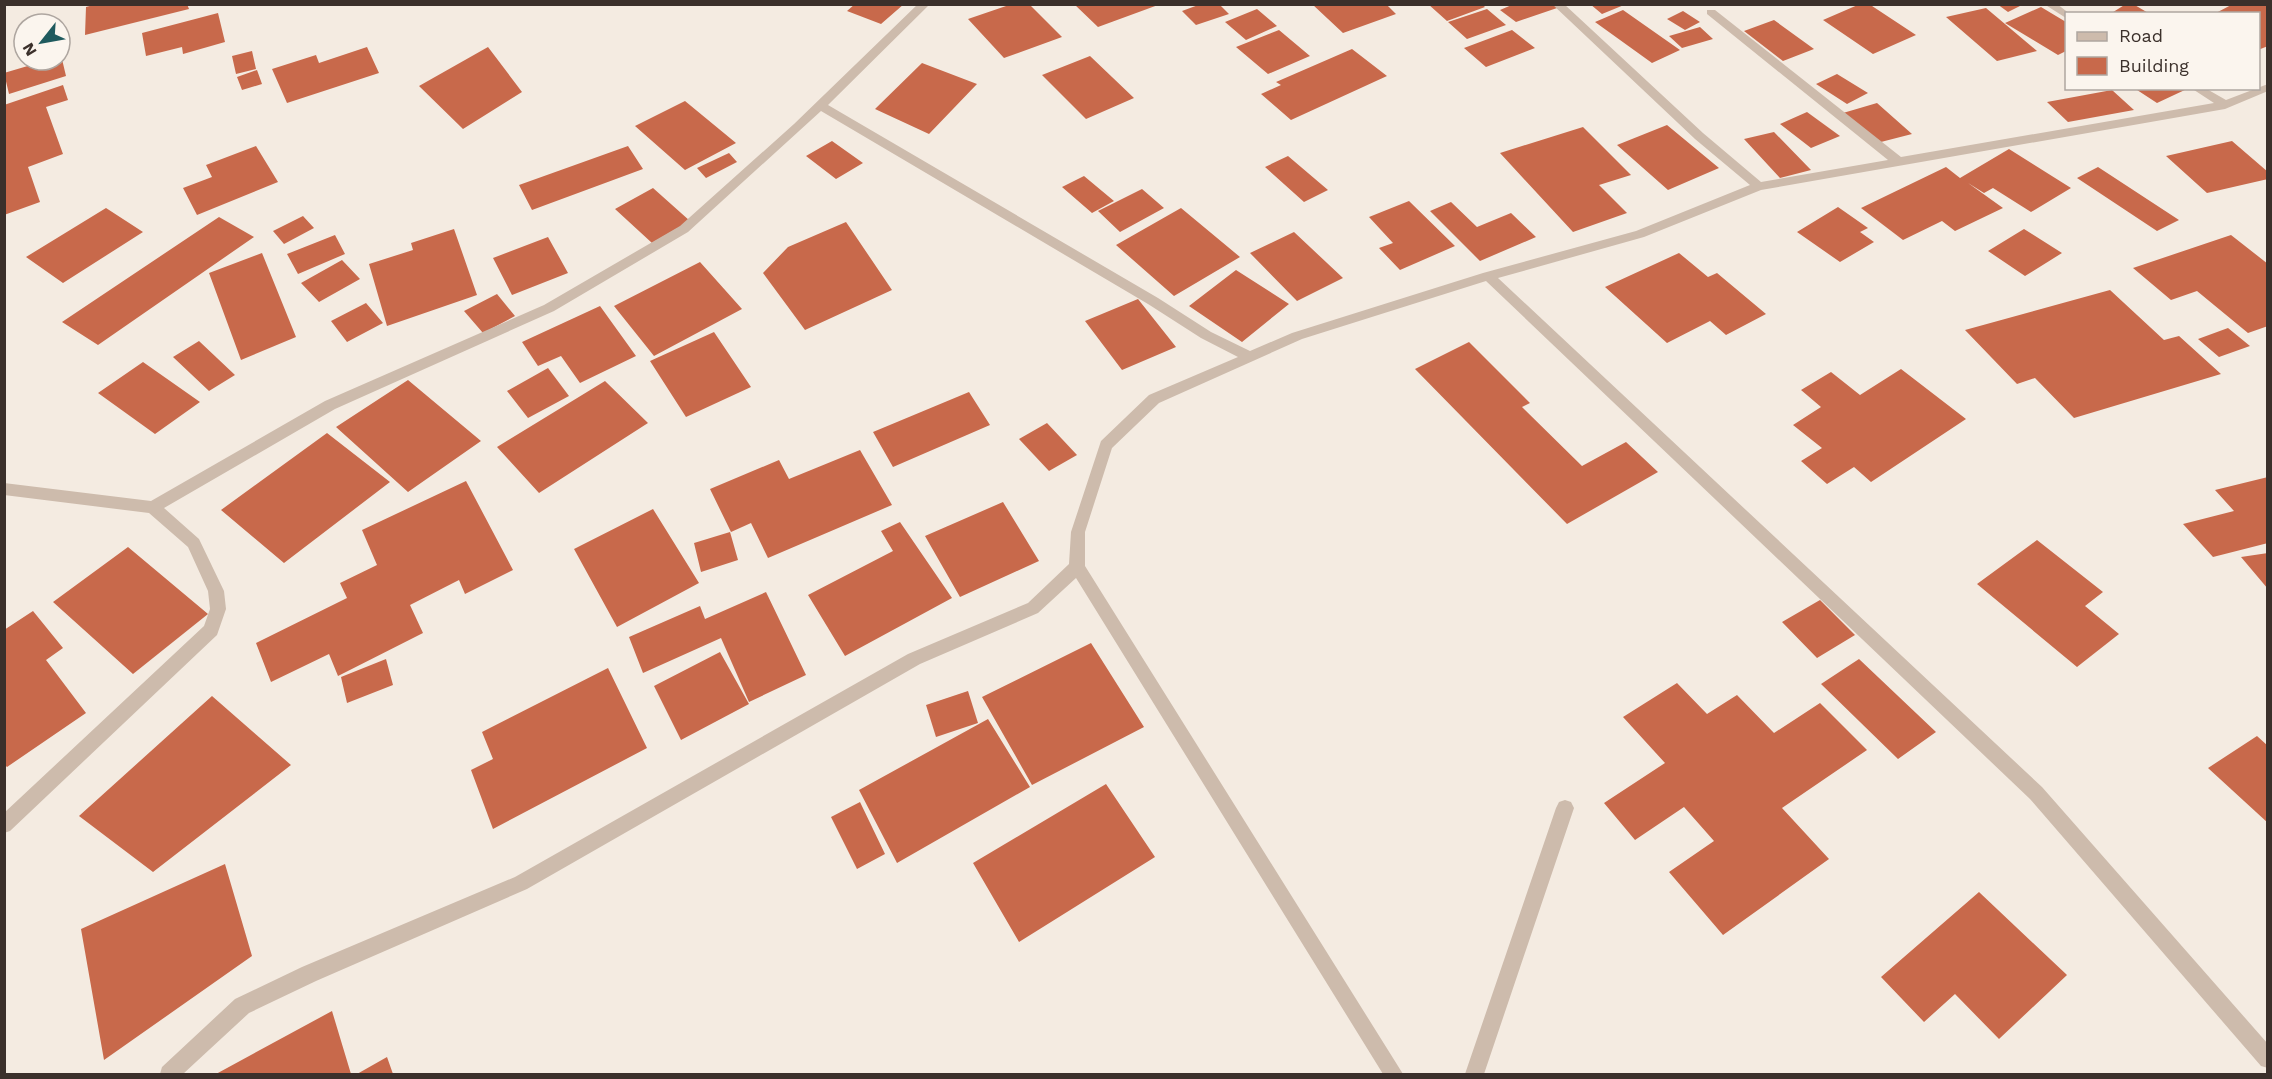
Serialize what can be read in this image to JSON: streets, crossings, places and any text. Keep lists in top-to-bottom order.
{
  "legend": ["Road", "Building"],
  "north": "bottom left"
}
